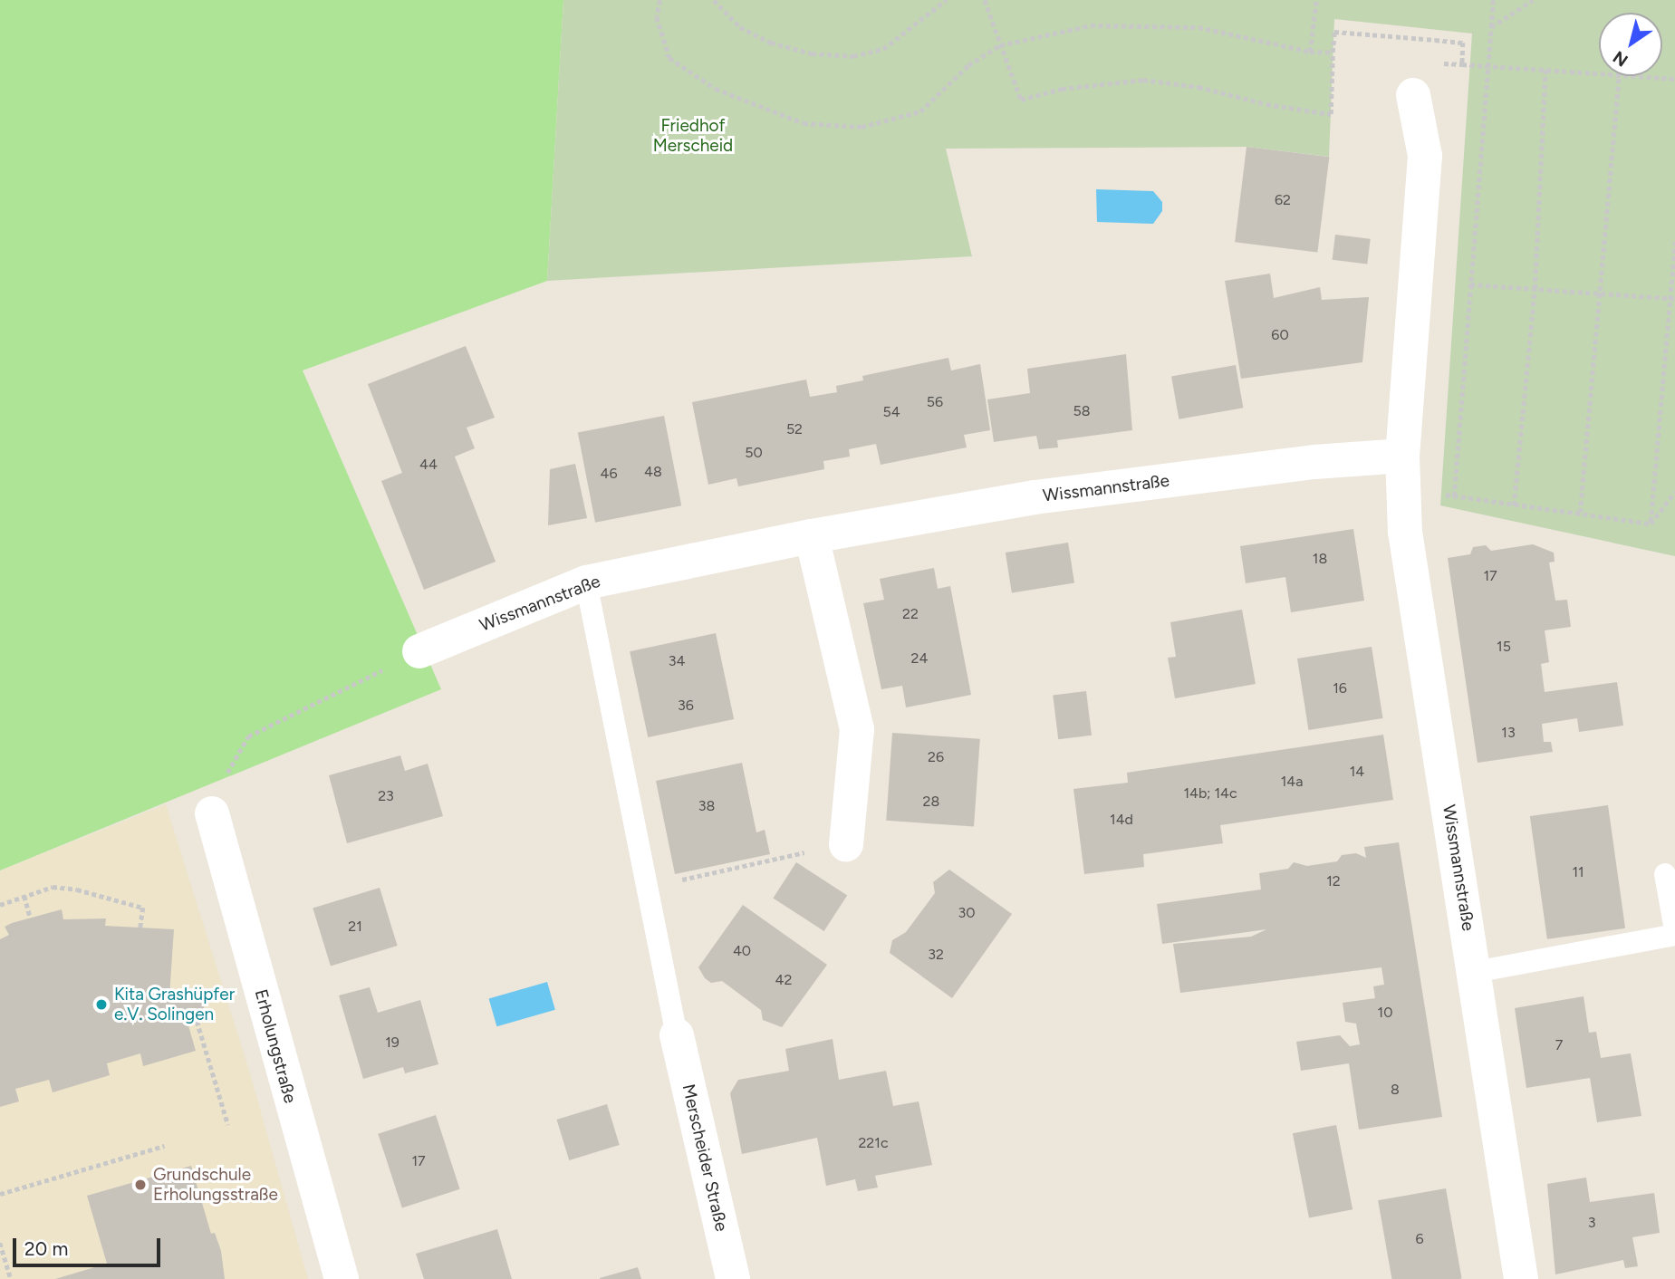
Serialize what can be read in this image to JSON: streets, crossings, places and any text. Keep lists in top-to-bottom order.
{
  "streets": {
    "street": ["Wissmannstraße", "Erholungstraße", "Merscheider Straße"]
  },
  "parks": ["Friedhof Merscheid"],
  "places": ["Kita Grashüpfer e.V. Solingen", "Grundschule Erholungsstraße"],
  "house_numbers": [
    "62",
    "60",
    "56",
    "58",
    "54",
    "52",
    "50",
    "44",
    "48",
    "46",
    "18",
    "17",
    "22",
    "15",
    "24",
    "34",
    "16",
    "36",
    "13",
    "26",
    "14",
    "14a",
    "14b; 14c",
    "23",
    "28",
    "38",
    "14d",
    "11",
    "12",
    "30",
    "21",
    "40",
    "32",
    "42",
    "10",
    "19",
    "7",
    "8",
    "221c",
    "17",
    "3",
    "6"
  ],
  "scale_bar": "20 m",
  "north": "bottom left"
}
